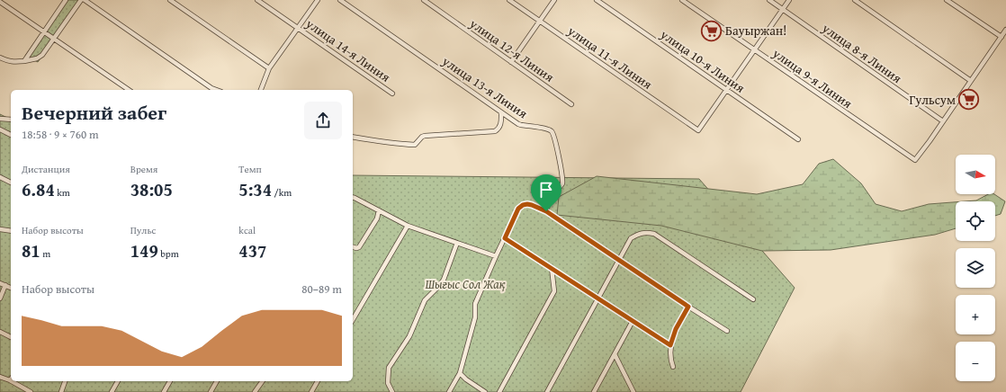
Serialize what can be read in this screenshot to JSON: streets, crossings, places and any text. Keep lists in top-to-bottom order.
{
  "streets": {
    "street": [
      "улица 14-я Линия",
      "улица 12-я Линия",
      "улица 8-я Линия",
      "улица 11-я Линия",
      "улица 10-я Линия",
      "улица 9-я Линия",
      "улица 13-я Линия"
    ]
  },
  "crossings": [
    ["улица 8-я Линия", "улица 9-я Линия"],
    ["улица 11-я Линия", "улица 10-я Линия"]
  ],
  "parks": ["Шығыс Сол Жақ"],
  "places": {
    "supermarket": ["Бауыржан!", "Гульсум"]
  },
  "north": "right",
  "page": {
    "heading": ["Вечерний забег", "18:58 · 9 × 760 m"],
    "stats": [
      ["Дистанция", "6.84 km"],
      ["Время", "38:05"],
      ["Темп", "5:34 /km"],
      ["Набор высоты", "81 m"],
      ["Пульс", "149 bpm"],
      ["kcal", "437"]
    ],
    "map_buttons": ["+", "−"],
    "chart": ["Набор высоты", "80–89 m"]
  }
}
